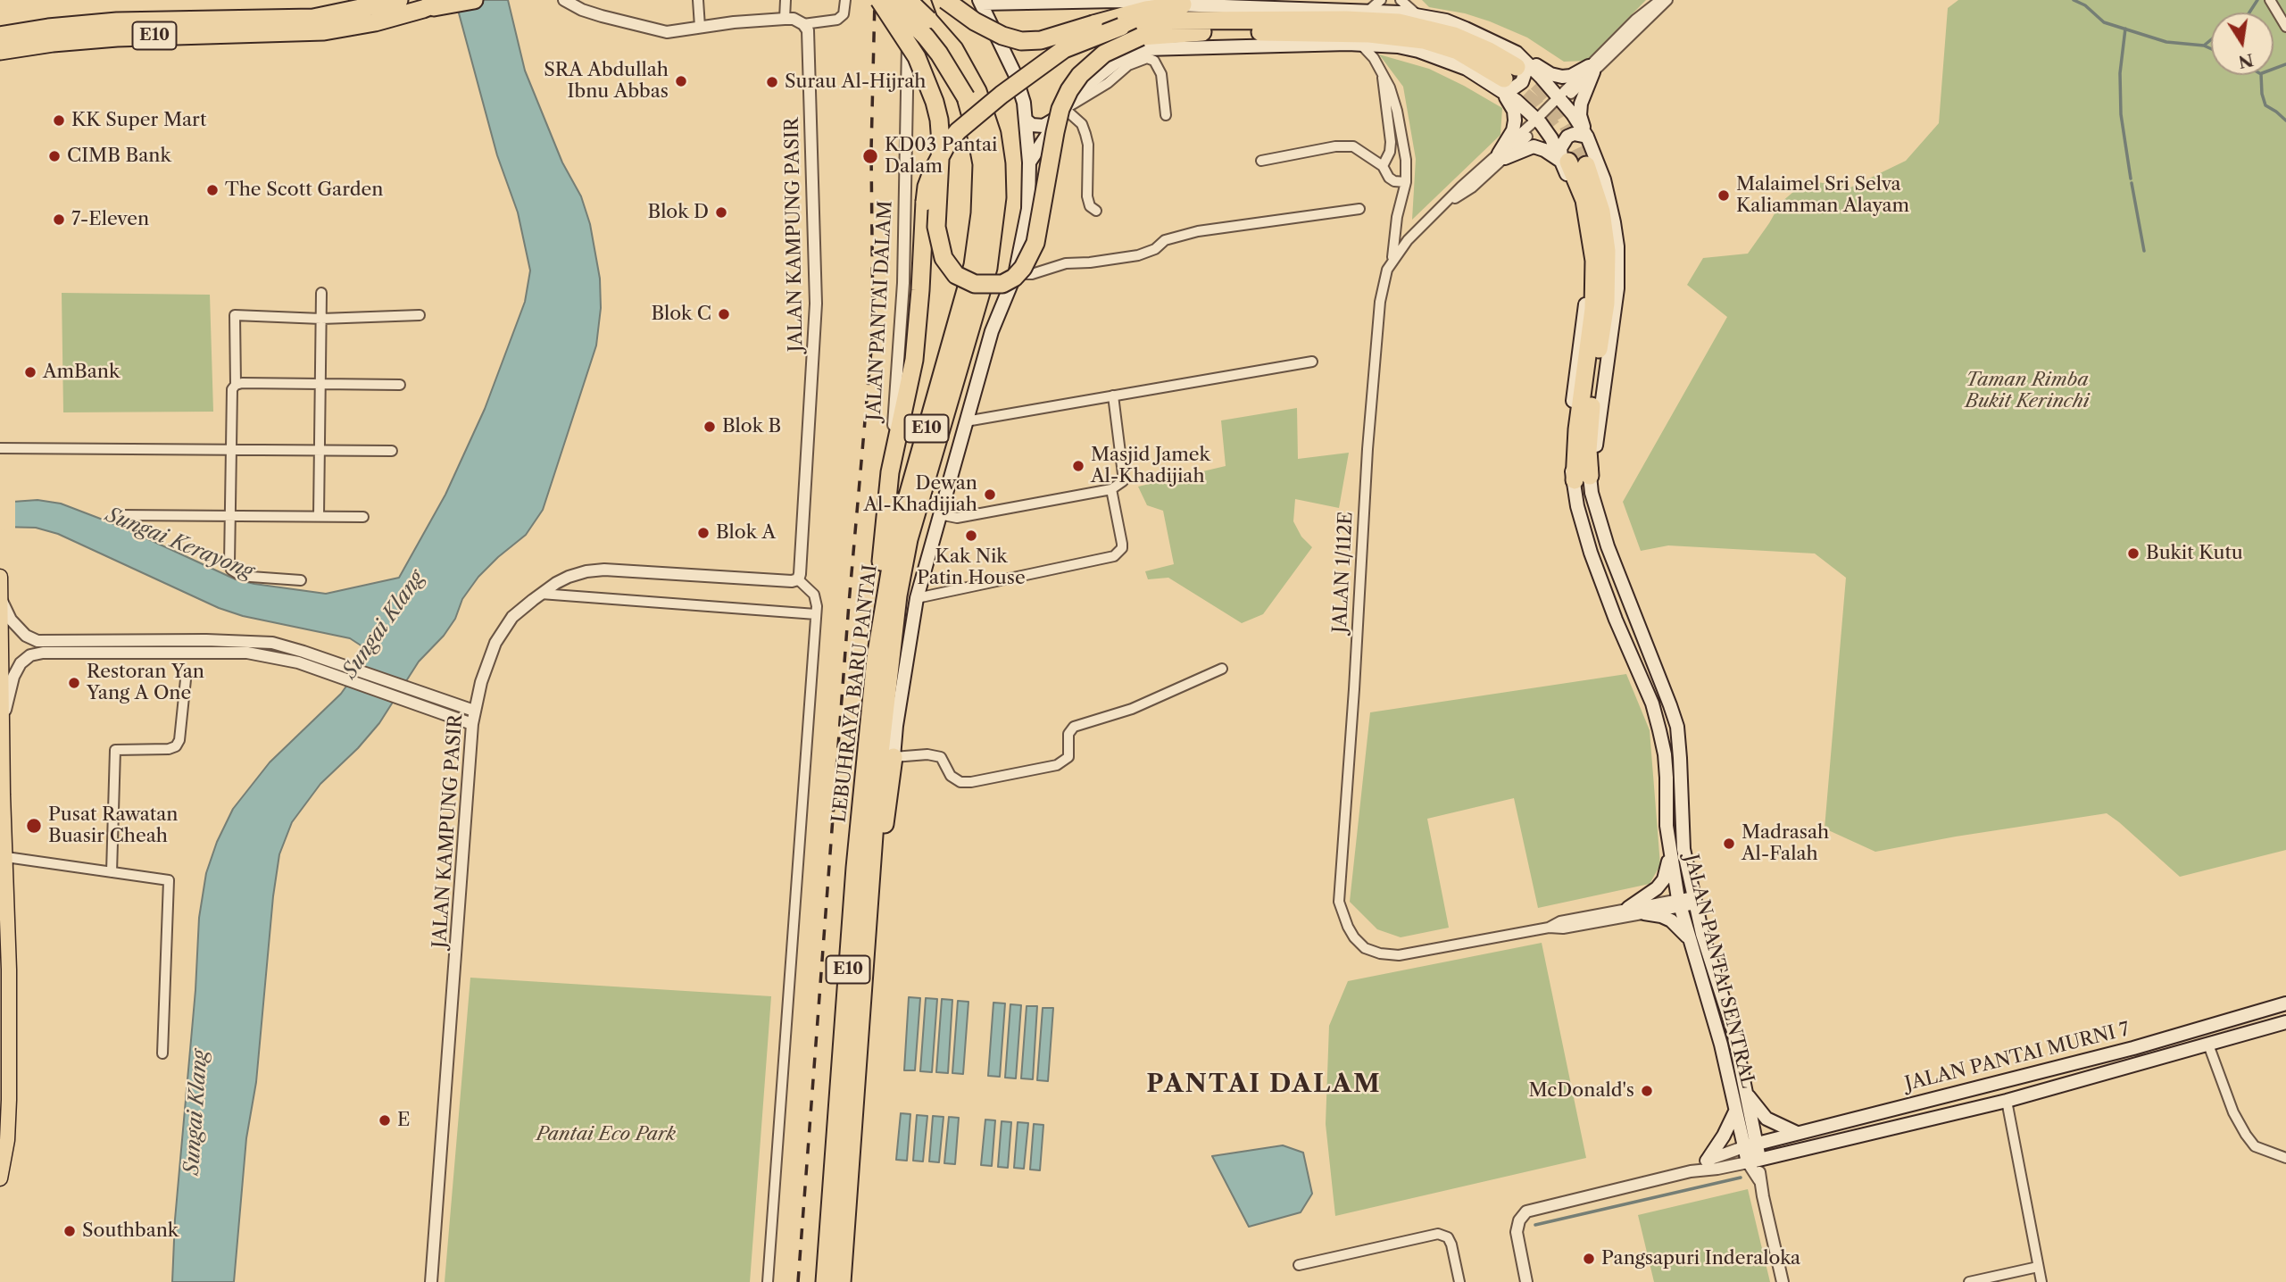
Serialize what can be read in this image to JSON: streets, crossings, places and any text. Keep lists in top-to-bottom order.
{
  "streets": {
    "highway": ["E10", "LEBUHRAYA BARU PANTAI"],
    "main road": ["JALAN PANTAI SENTRAL", "JALAN PANTAI MURNI 7"],
    "street": ["JALAN KAMPUNG PASIR", "JALAN PANTAI DALAM", "JALAN 1/112E"]
  },
  "crossings": [
    ["JALAN PANTAI DALAM", "LEBUHRAYA BARU PANTAI"],
    ["JALAN 1/112E", "JALAN PANTAI SENTRAL"],
    ["JALAN PANTAI SENTRAL", "JALAN PANTAI MURNI 7"]
  ],
  "districts": ["PANTAI DALAM"],
  "water": ["Sungai Kerayong", "Sungai Klang"],
  "parks": ["Taman Rimba Bukit Kerinchi", "Pantai Eco Park"],
  "places": [
    "SRA Abdullah Ibnu Abbas",
    "Surau Al-Hijrah",
    "KK Super Mart",
    "CIMB Bank",
    "KD03 Pantai Dalam",
    "The Scott Garden",
    "Malaimel Sri Selva Kaliamman Alayam",
    "Blok D",
    "7-Eleven",
    "Blok C",
    "AmBank",
    "Blok B",
    "Masjid Jamek Al-Khadijiah",
    "Dewan Al-Khadijiah",
    "Blok A",
    "Kak Nik Patin House",
    "Bukit Kutu",
    "Restoran Yan Yang A One",
    "Pusat Rawatan Buasir Cheah",
    "Madrasah Al-Falah",
    "McDonald's",
    "E",
    "Southbank",
    "Pangsapuri Inderaloka"
  ],
  "north": "bottom"
}
